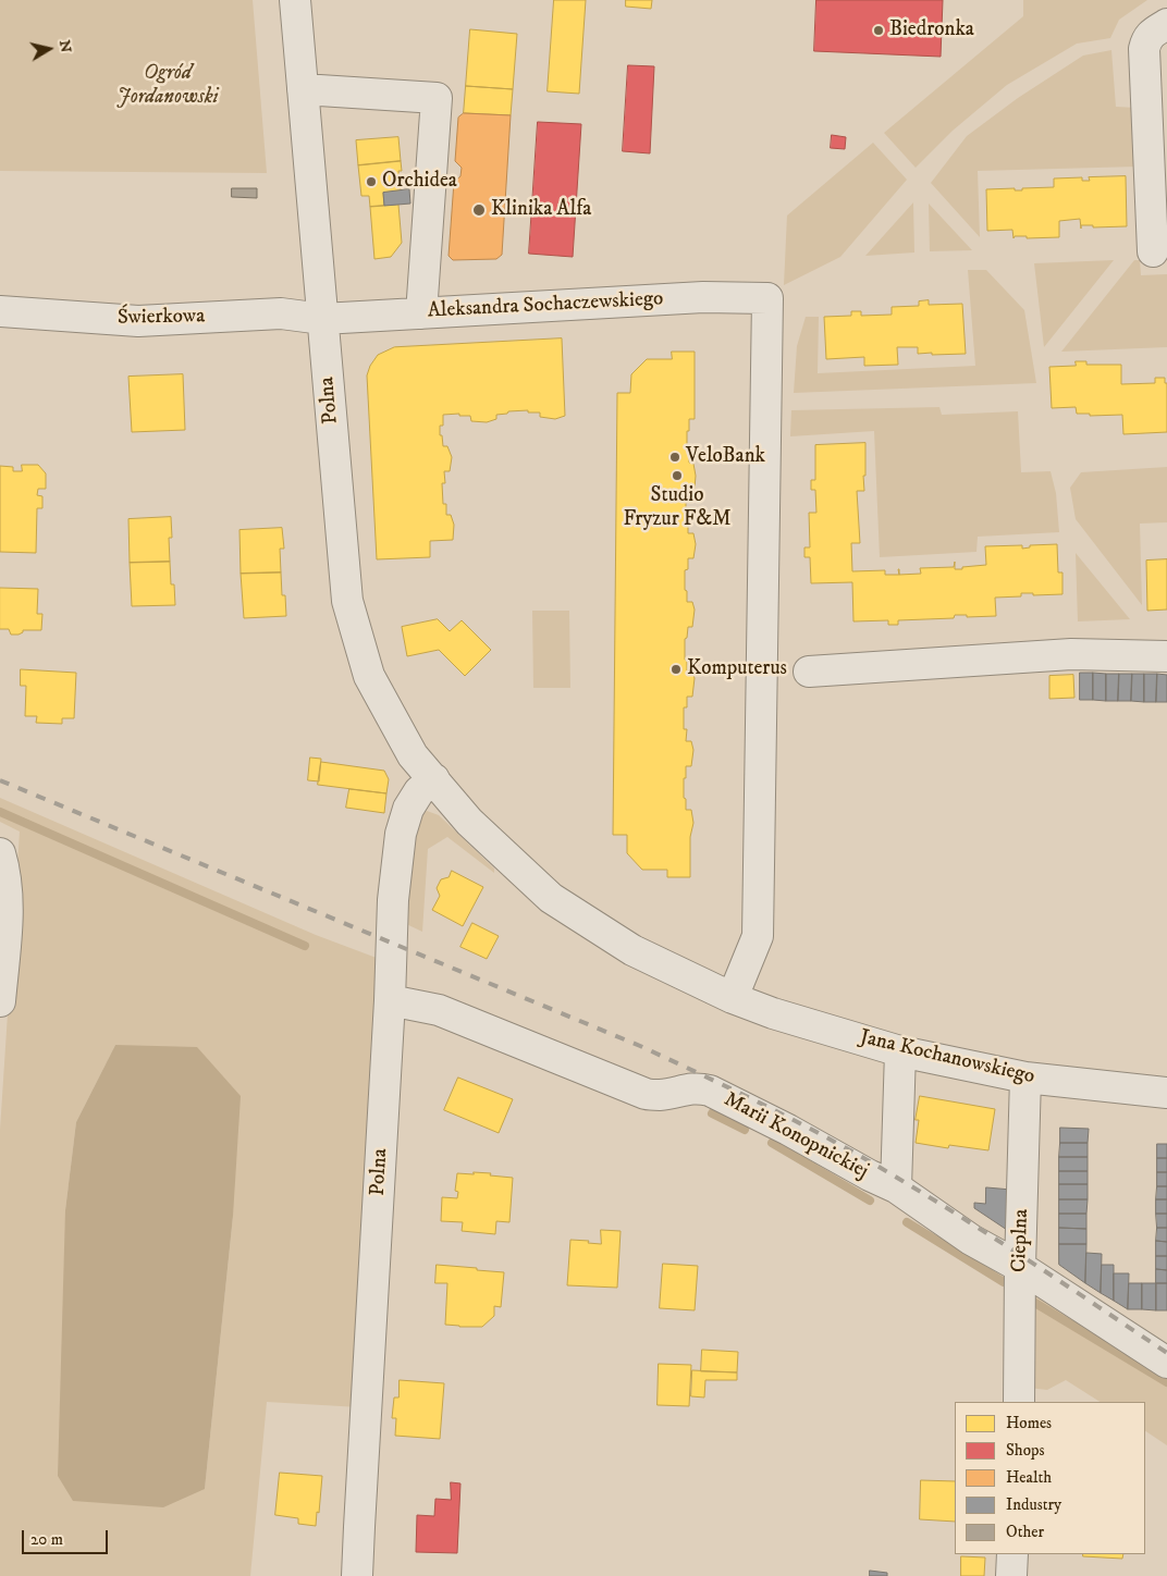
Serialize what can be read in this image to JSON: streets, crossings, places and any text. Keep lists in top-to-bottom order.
{
  "streets": {
    "street": [
      "Aleksandra Sochaczewskiego",
      "Świerkowa",
      "Polna",
      "Jana Kochanowskiego",
      "Marii Konopnickiej",
      "Cieplna"
    ]
  },
  "crossings": [
    ["Aleksandra Sochaczewskiego", "Świerkowa"],
    ["Aleksandra Sochaczewskiego", "Polna"],
    ["Aleksandra Sochaczewskiego", "Jana Kochanowskiego"],
    ["Świerkowa", "Polna"],
    ["Polna", "Jana Kochanowskiego"],
    ["Polna", "Marii Konopnickiej"],
    ["Jana Kochanowskiego", "Cieplna"],
    ["Marii Konopnickiej", "Cieplna"]
  ],
  "parks": ["Ogród Jordanowski"],
  "places": [
    "Biedronka",
    "Orchidea",
    "Klinika Alfa",
    "VeloBank",
    "Studio Fryzur F&M",
    "Komputerus"
  ],
  "legend": [
    "Homes",
    "Shops",
    "Health",
    "Industry",
    "Other"
  ],
  "scale_bar": "20 m",
  "north": "right"
}
